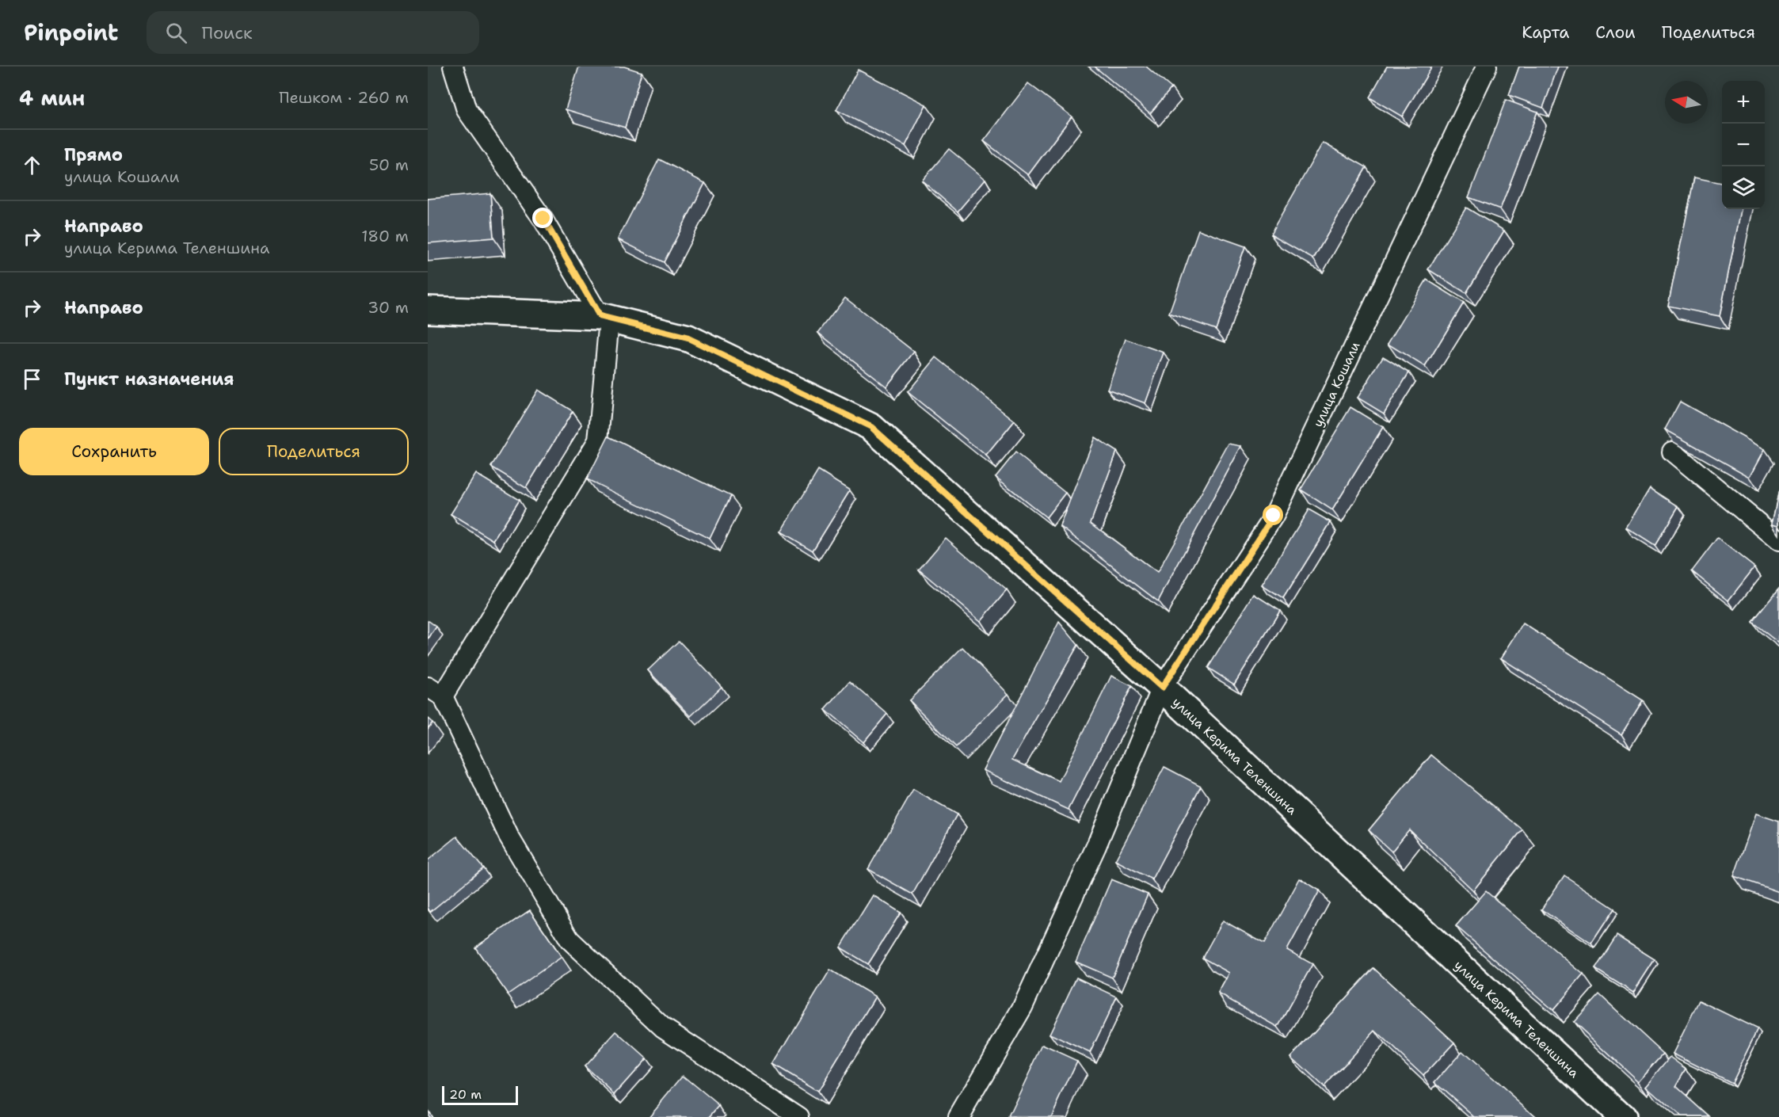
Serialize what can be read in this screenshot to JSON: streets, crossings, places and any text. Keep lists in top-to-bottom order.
{
  "streets": {
    "street": ["улица Кошали", "улица Керима Теленшина"]
  },
  "crossings": [
    ["улица Кошали", "улица Керима Теленшина"]
  ],
  "scale_bar": "20 m",
  "north": "left",
  "page": {
    "header": "Pinpoint",
    "search": "Поиск",
    "nav": ["Карта", "Слои", "Поделиться"],
    "heading": ["4 мин", "Пешком · 260 m"],
    "map_buttons": ["+", "−"],
    "list": [
      ["Прямо", "улица Кошали", "50 m"],
      ["Направо", "улица Керима Теленшина", "180 m"],
      ["Направо", "30 m"],
      "Пункт назначения"
    ],
    "buttons": ["Сохранить", "Поделиться"],
    "scale": "20 m"
  }
}
